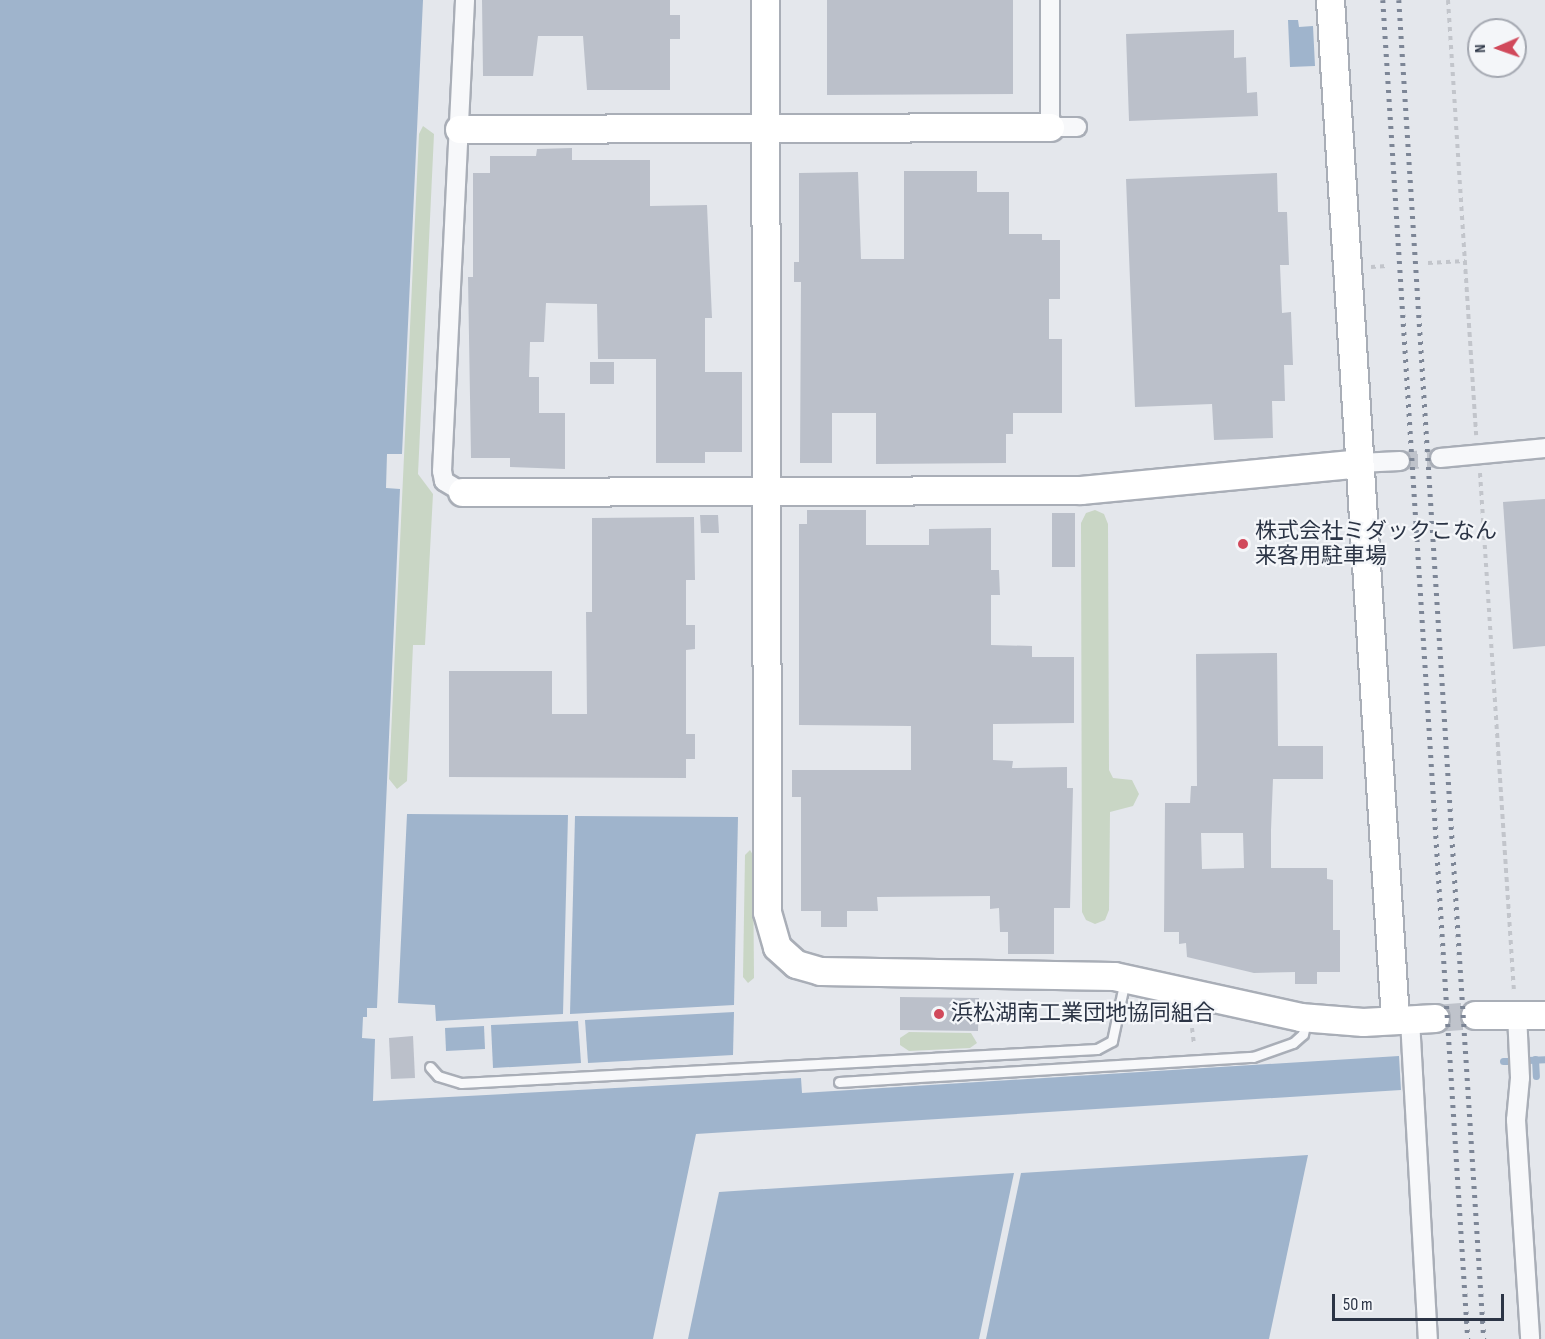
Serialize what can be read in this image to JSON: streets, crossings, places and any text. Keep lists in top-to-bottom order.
{
  "places": ["株式会社ミダックこなん 来客用駐車場", "浜松湖南工業団地協同組合"],
  "scale_bar": "50 m",
  "north": "left"
}
